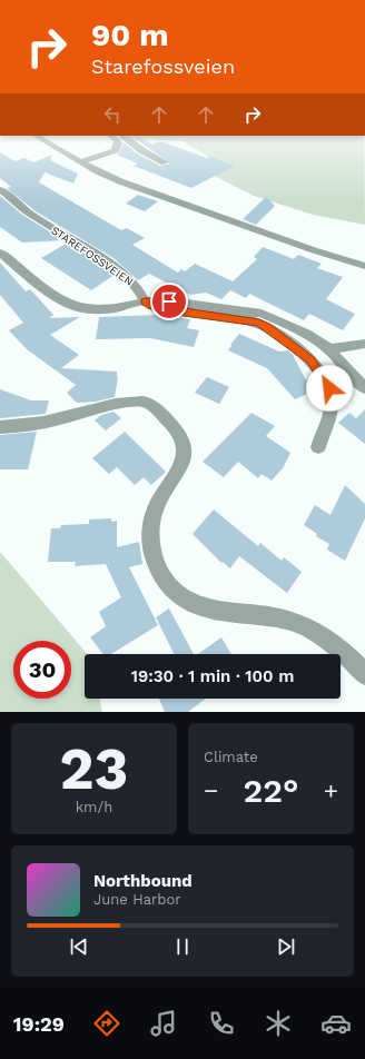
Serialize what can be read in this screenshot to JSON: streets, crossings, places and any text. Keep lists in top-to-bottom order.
{
  "streets": {
    "street": ["STAREFOSSVEIEN"]
  },
  "page": {
    "turn": ["90 m", "Starefossveien"],
    "limit": "30",
    "trip": "19:30 · 1 min · 100 m",
    "tile": [
      ["23", "km/h"],
      "Climate"
    ],
    "heat": ["−", "22°", "+"],
    "song": ["Northbound", "June Harbor"],
    "tabs": "19:29"
  }
}
